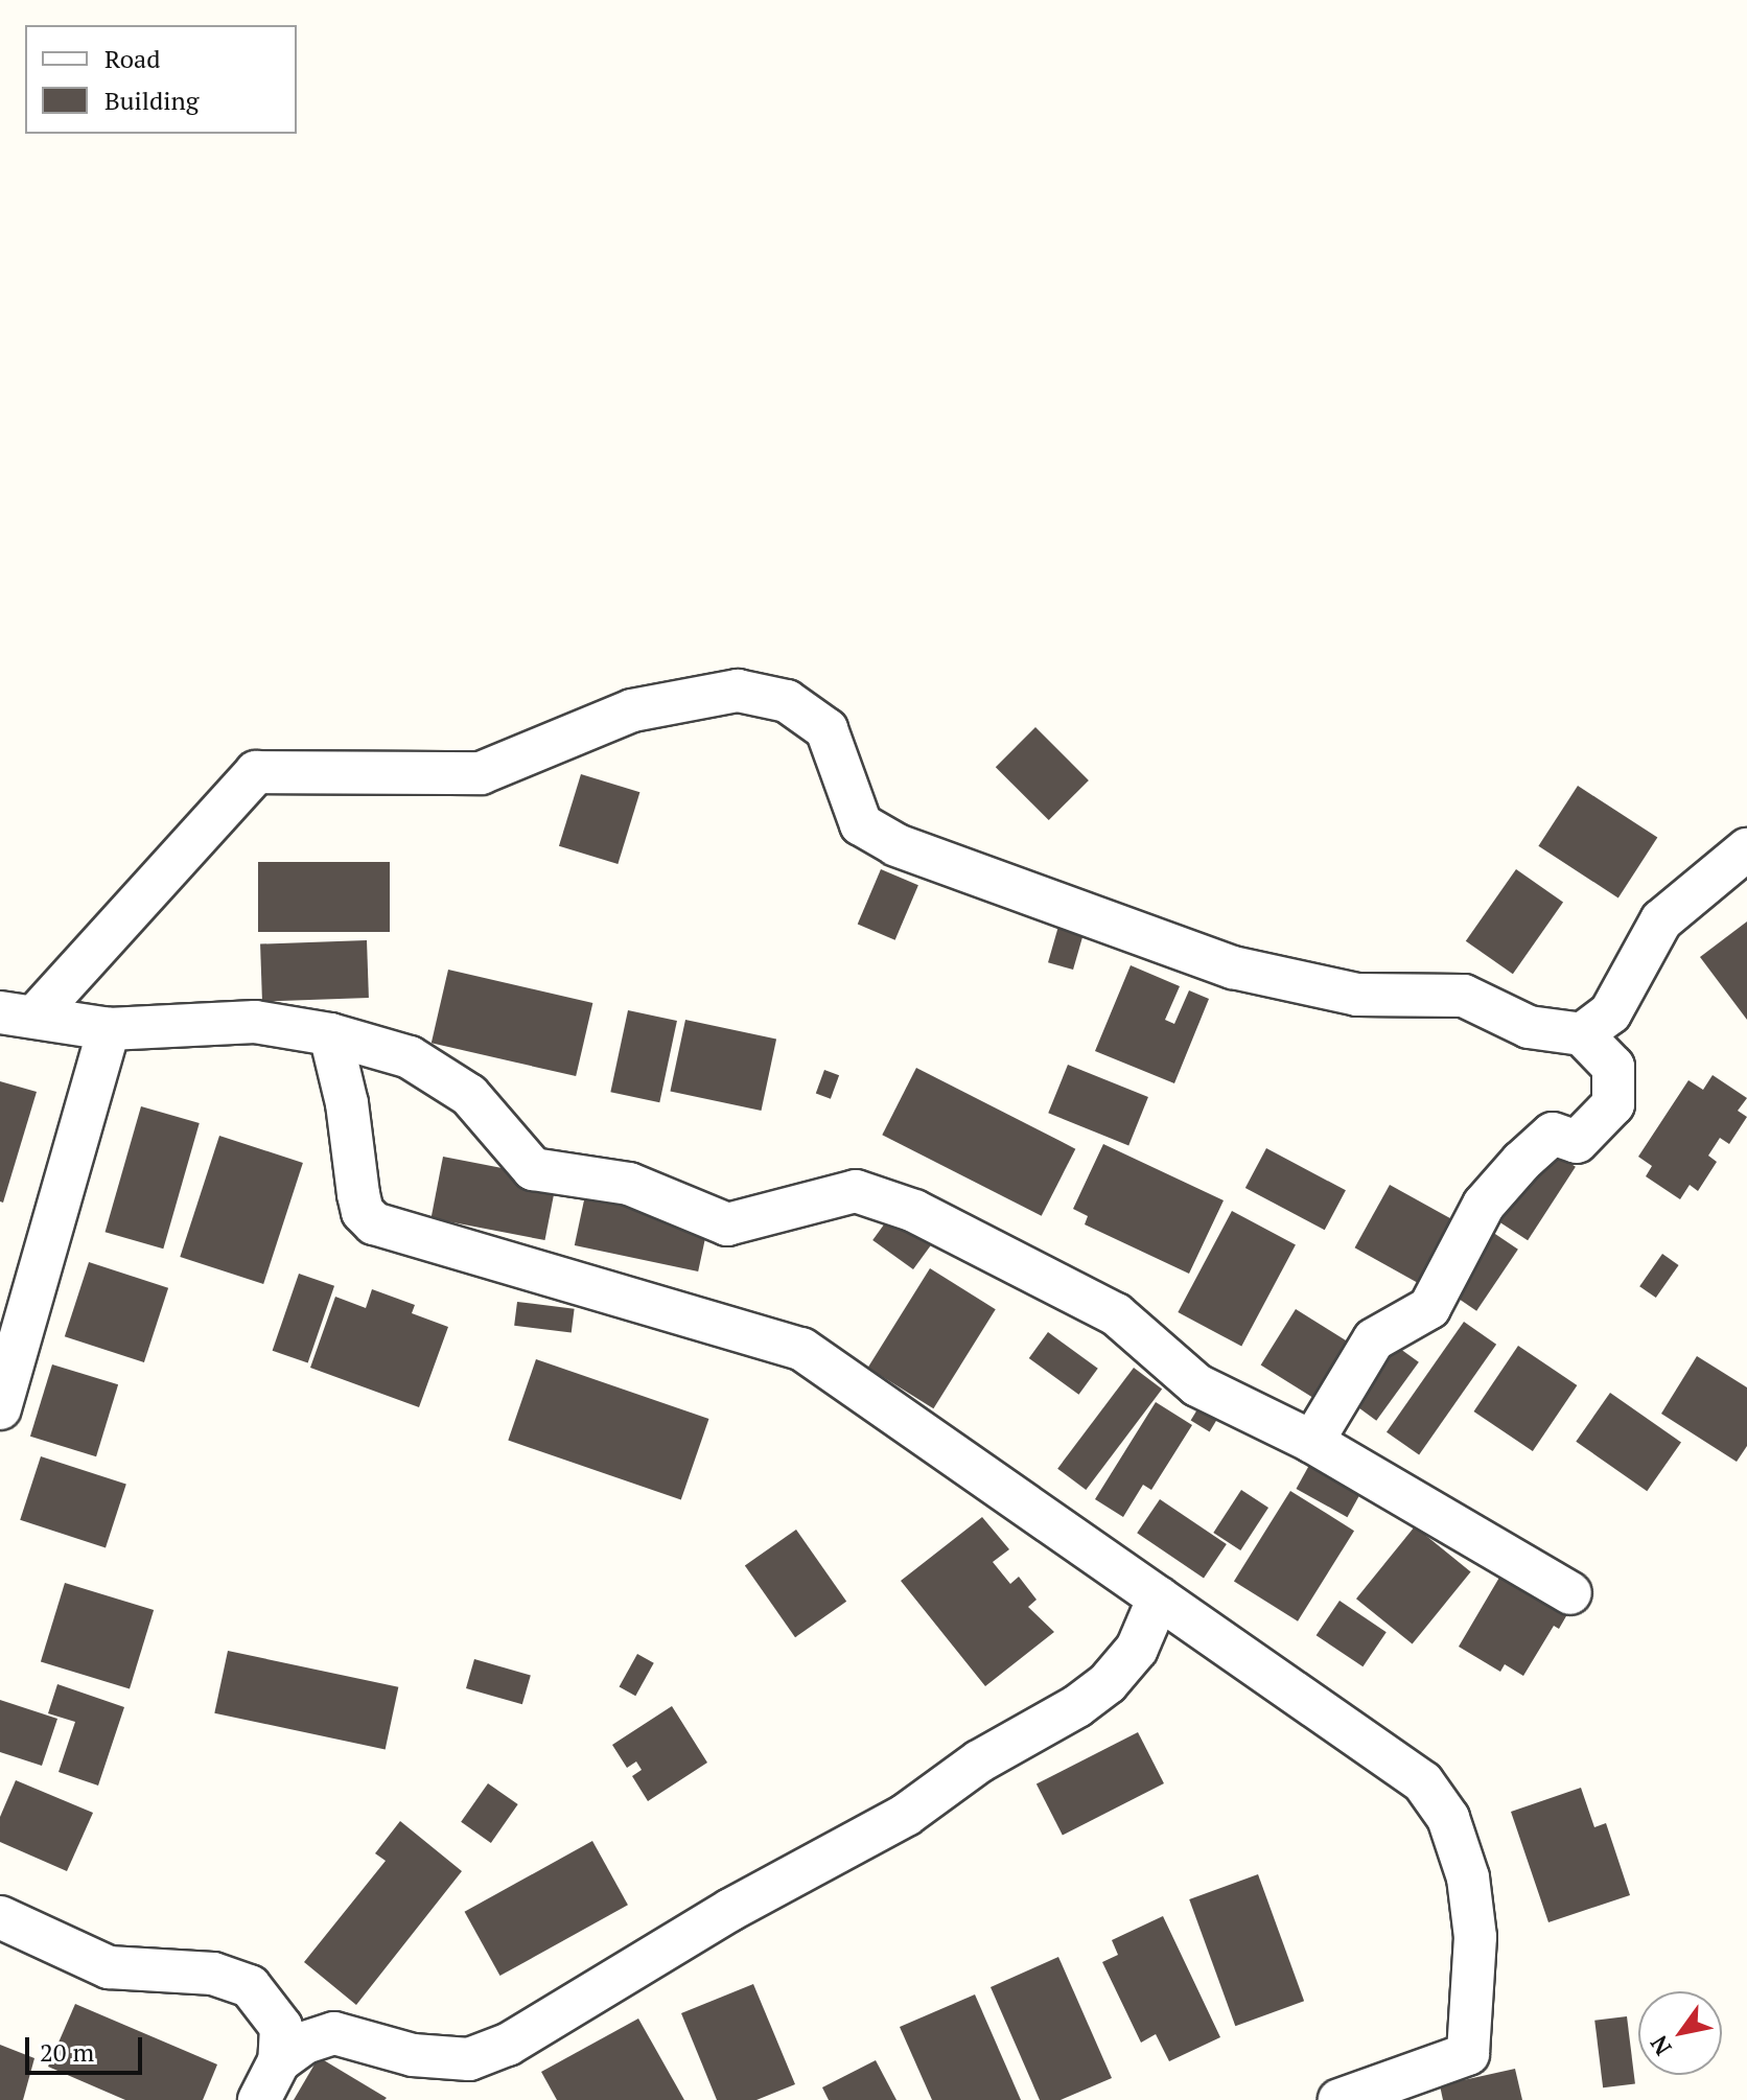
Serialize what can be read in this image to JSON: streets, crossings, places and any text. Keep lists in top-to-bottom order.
{
  "legend": ["Road", "Building"],
  "scale_bar": "20 m",
  "north": "bottom left"
}
